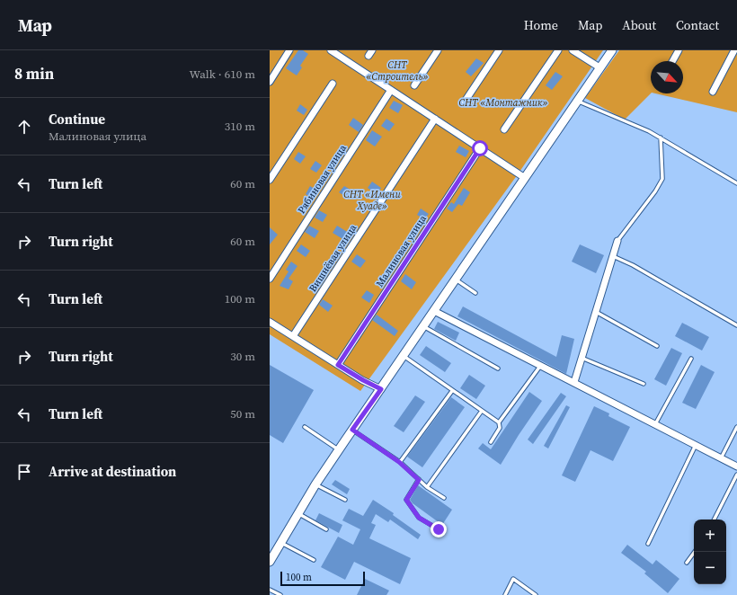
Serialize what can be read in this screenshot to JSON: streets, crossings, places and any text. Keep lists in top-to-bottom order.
{
  "streets": {
    "street": ["Рябиновая улица", "Малиновая улица", "Вишнёвая улица"]
  },
  "parks": ["СНТ «Строитель»", "СНТ «Монтажник»", "СНТ «Имени Хуаде»"],
  "scale_bar": "100 m",
  "north": "bottom right",
  "page": {
    "header": "Map",
    "nav": [
      "Home",
      "Map",
      "About",
      "Contact"
    ],
    "heading": ["8 min", "Walk · 610 m"],
    "list": [
      ["Continue", "Малиновая улица", "310 m"],
      ["Turn left", "60 m"],
      ["Turn right", "60 m"],
      ["Turn left", "100 m"],
      ["Turn right", "30 m"],
      ["Turn left", "50 m"],
      "Arrive at destination"
    ],
    "map_buttons": ["+", "−"],
    "scale": "100 m"
  }
}
